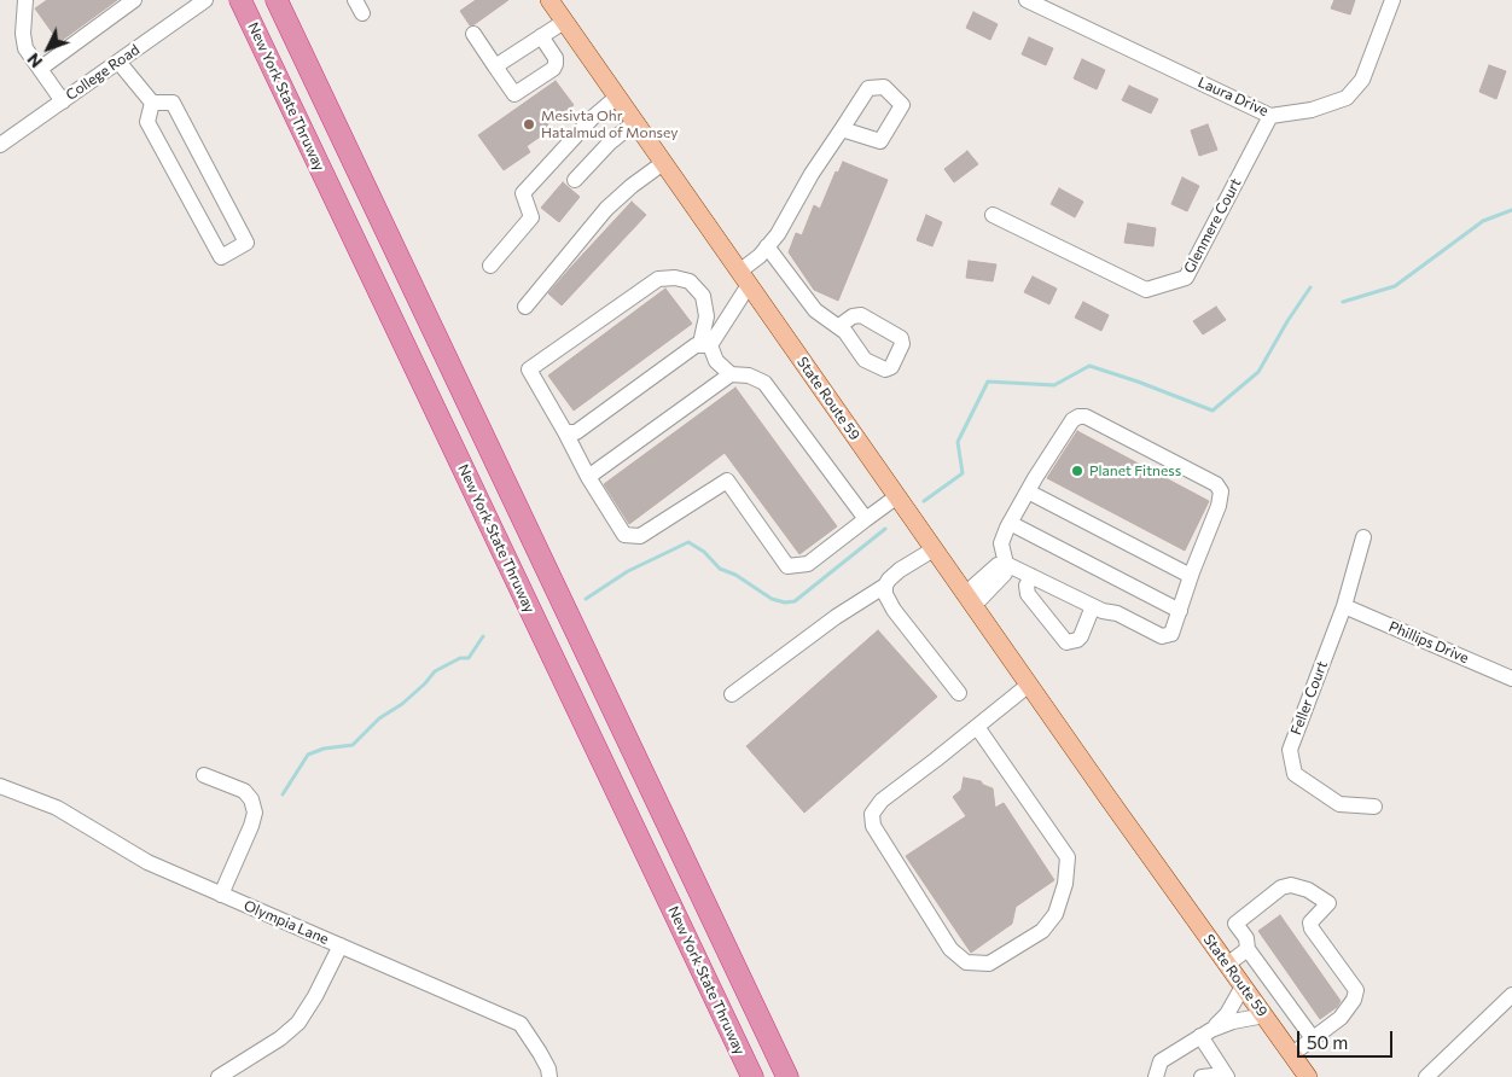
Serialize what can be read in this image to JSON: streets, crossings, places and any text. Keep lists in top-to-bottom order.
{
  "streets": {
    "highway": ["New York State Thruway"],
    "main road": ["State Route 59"],
    "street": [
      "College Road",
      "Laura Drive",
      "Glenmere Court",
      "Phillips Drive",
      "Feller Court",
      "Olympia Lane"
    ]
  },
  "crossings": [
    ["Laura Drive", "Glenmere Court"],
    ["Phillips Drive", "Feller Court"]
  ],
  "places": ["Mesivta Ohr Hatalmud of Monsey", "Planet Fitness"],
  "scale_bar": "50 m",
  "north": "bottom left"
}
